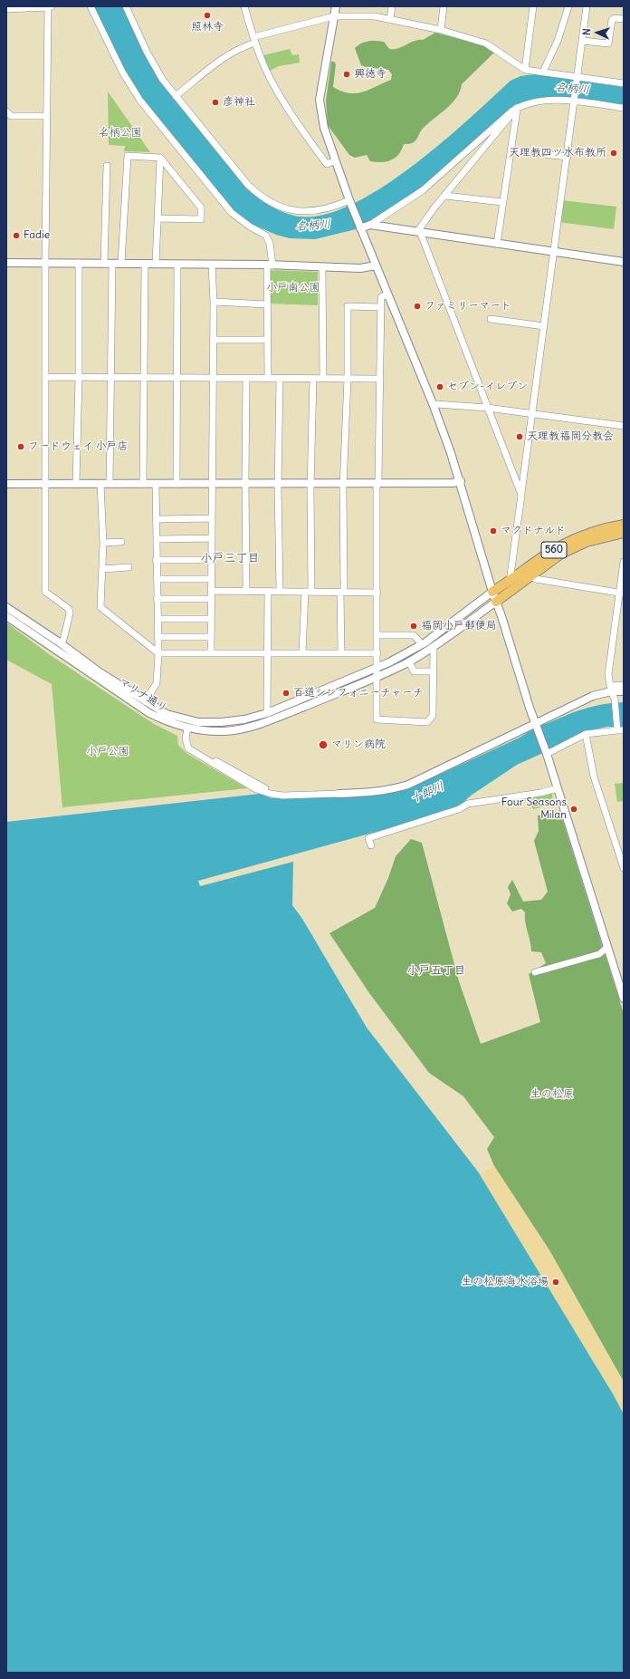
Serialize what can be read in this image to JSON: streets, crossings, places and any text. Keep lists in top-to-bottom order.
{
  "streets": {
    "main road": ["560"],
    "street": ["マリナ通り"]
  },
  "crossings": [
    ["560", "マリナ通り"]
  ],
  "districts": ["小戸三丁目", "小戸五丁目"],
  "water": ["名柄川", "十郎川"],
  "parks": [
    "名柄公園",
    "小戸南公園",
    "小戸公園",
    "生の松原"
  ],
  "places": [
    "照林寺",
    "興徳寺",
    "彦神社",
    "天理教四ツ水布教所",
    "Fadie",
    "ファミリーマート",
    "セブン-イレブン",
    "天理教福岡分教会",
    "フードウェイ 小戸店",
    "マクドナルド",
    "福岡小戸郵便局",
    "百道シンフォニーチャーチ",
    "マリン病院",
    "Four Seasons Milan",
    "生の松原海水浴場"
  ],
  "north": "left"
}
